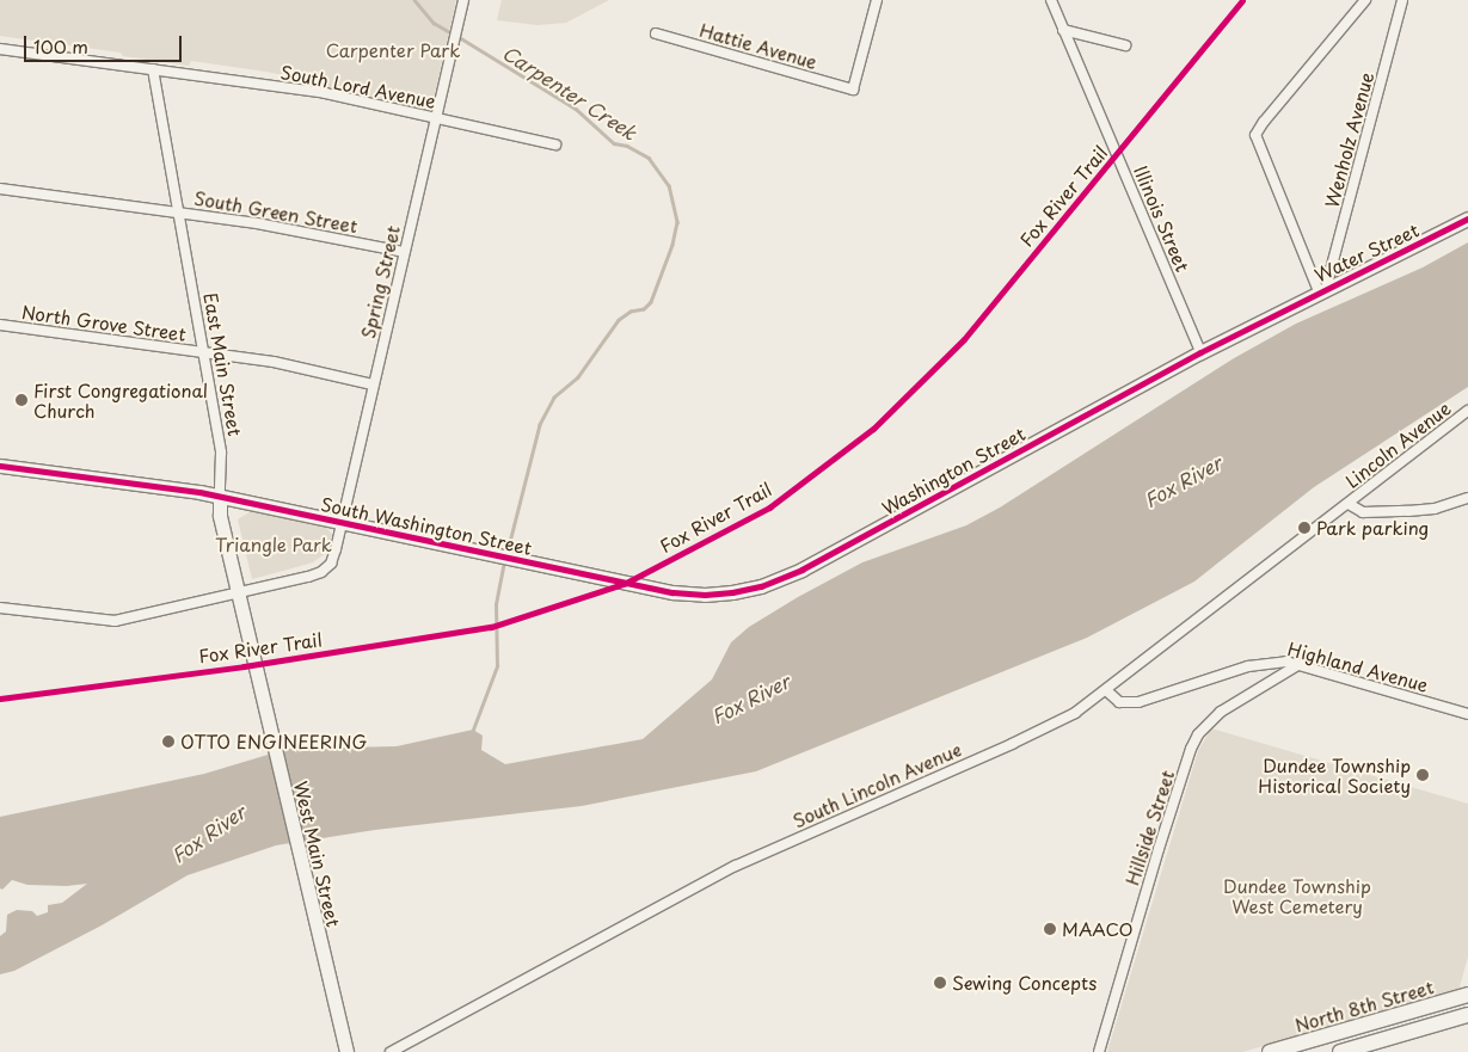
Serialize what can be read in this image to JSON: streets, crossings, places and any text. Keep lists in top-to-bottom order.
{
  "streets": {
    "main road": ["North 8th Street"],
    "street": [
      "Hattie Avenue",
      "South Lord Avenue",
      "Wenholz Avenue",
      "South Green Street",
      "Illinois Street",
      "Water Street",
      "Spring Street",
      "North Grove Street",
      "East Main Street",
      "Lincoln Avenue",
      "Washington Street",
      "South Washington Street",
      "Highland Avenue",
      "South Lincoln Avenue",
      "Hillside Street",
      "West Main Street"
    ],
    "cycle path": ["Fox River Trail"]
  },
  "crossings": [
    ["South Lord Avenue", "Spring Street"],
    ["South Lord Avenue", "East Main Street"],
    ["Wenholz Avenue", "Water Street"],
    ["South Green Street", "Spring Street"],
    ["South Green Street", "East Main Street"],
    ["Illinois Street", "Washington Street"],
    ["Water Street", "Washington Street"],
    ["Spring Street", "North Grove Street"],
    ["Spring Street", "East Main Street"],
    ["Spring Street", "South Washington Street"],
    ["North Grove Street", "East Main Street"],
    ["East Main Street", "South Washington Street"],
    ["East Main Street", "West Main Street"],
    ["Lincoln Avenue", "South Lincoln Avenue"],
    ["Washington Street", "South Washington Street"],
    ["Highland Avenue", "South Lincoln Avenue"],
    ["Highland Avenue", "Hillside Street"]
  ],
  "water": ["Carpenter Creek", "Fox River"],
  "parks": ["Carpenter Park", "Triangle Park", "Dundee Township West Cemetery"],
  "places": [
    "First Congregational Church",
    "Park parking",
    "OTTO ENGINEERING",
    "Dundee Township Historical Society",
    "MAACO",
    "Sewing Concepts"
  ],
  "scale_bar": "100 m"
}
